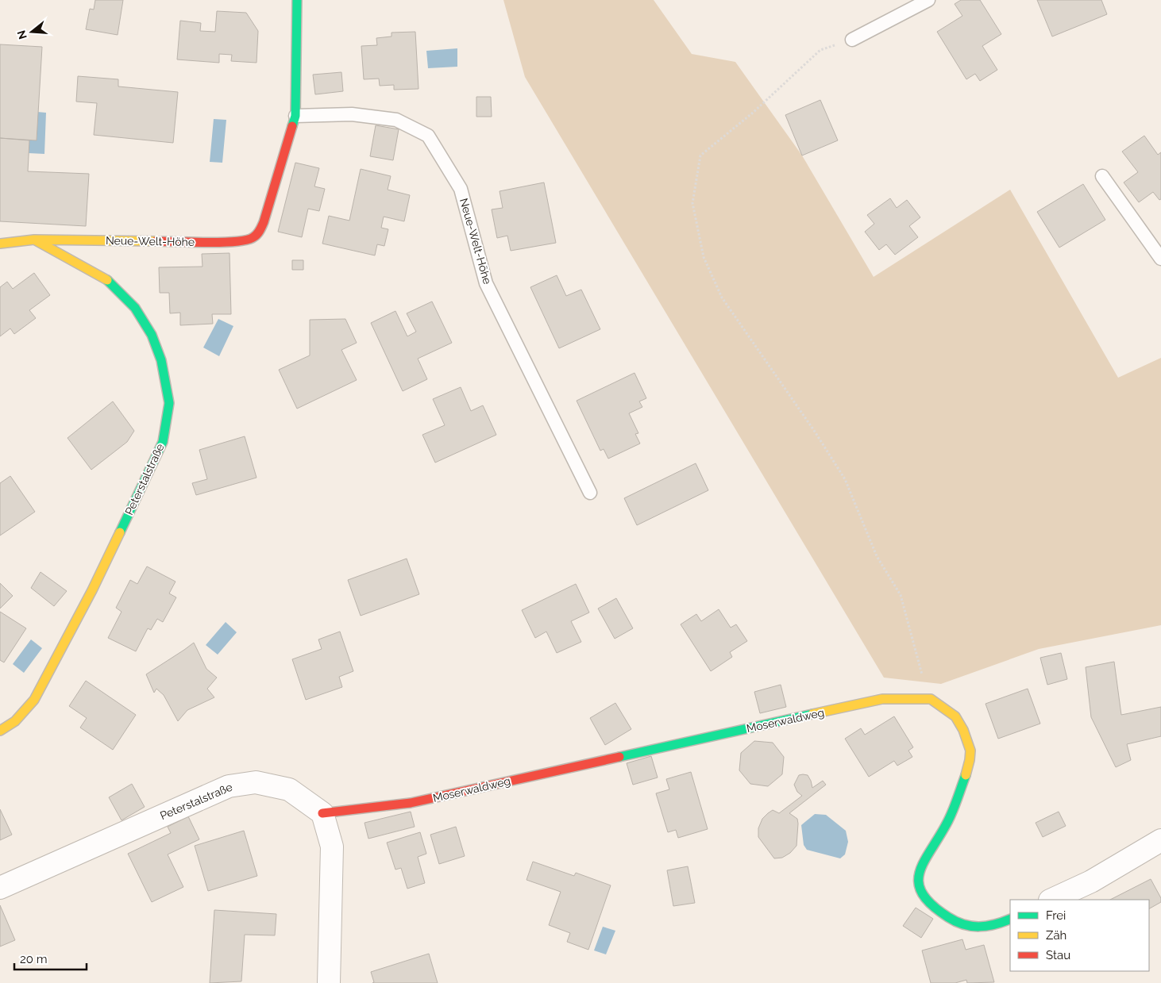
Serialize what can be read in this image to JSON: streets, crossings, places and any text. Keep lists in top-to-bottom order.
{
  "streets": {
    "street": ["Neue-Welt-Höhe", "Peterstalstraße", "Moserwaldweg"]
  },
  "crossings": [
    ["Neue-Welt-Höhe", "Peterstalstraße"],
    ["Peterstalstraße", "Moserwaldweg"]
  ],
  "legend": ["Frei", "Zäh", "Stau"],
  "scale_bar": "20 m",
  "north": "left"
}
